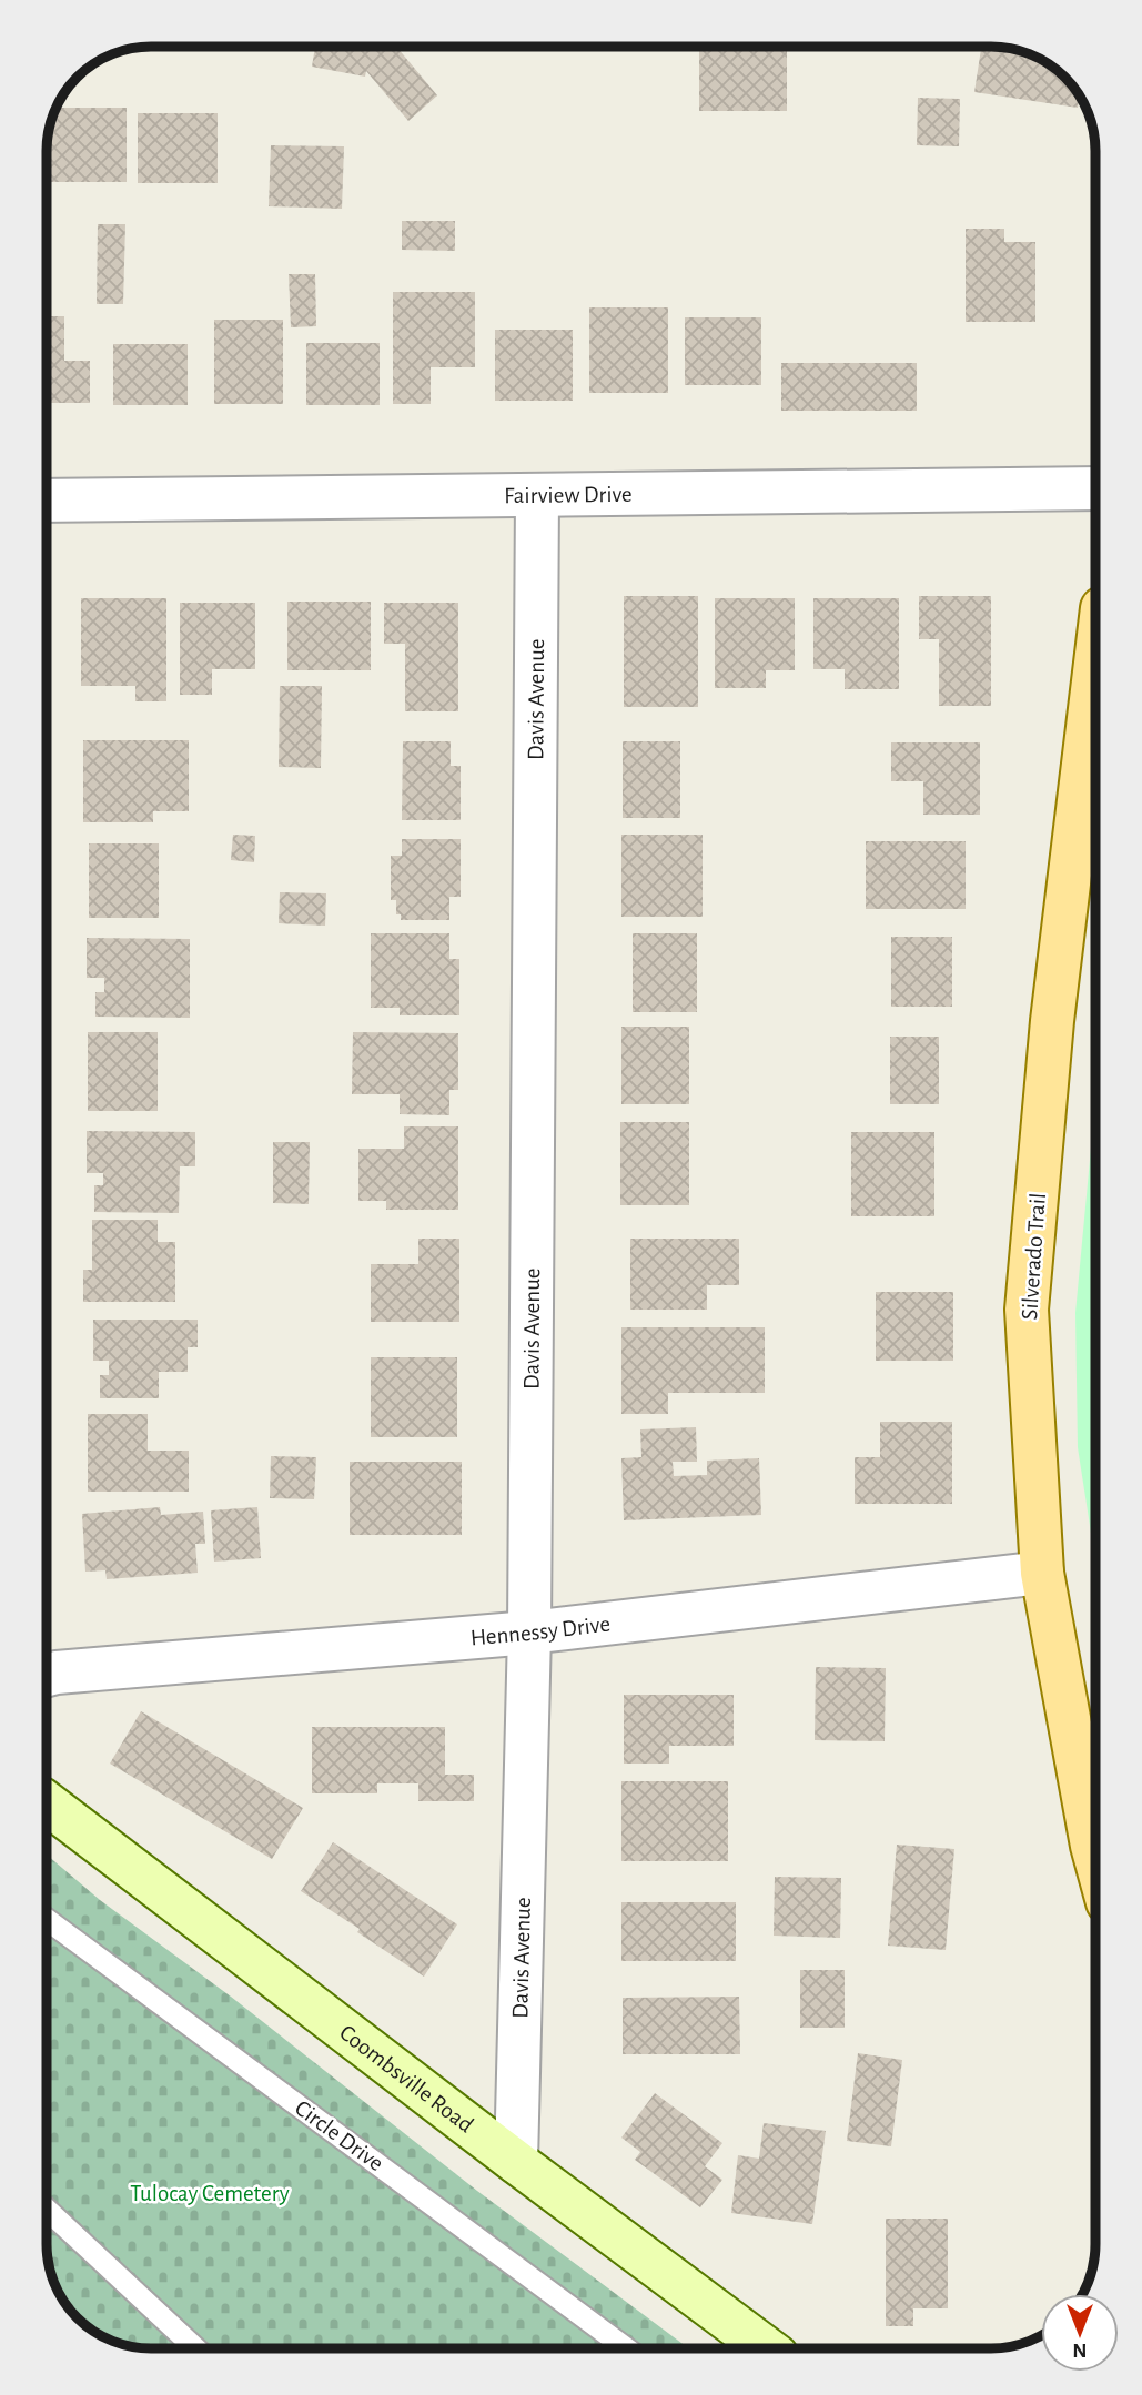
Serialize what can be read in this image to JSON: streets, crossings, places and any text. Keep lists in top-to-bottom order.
{
  "streets": {
    "main road": ["Silverado Trail"],
    "street": [
      "Fairview Drive",
      "Davis Avenue",
      "Hennessy Drive",
      "Coombsville Road"
    ],
    "lane": ["Circle Drive"]
  },
  "crossings": [
    ["Fairview Drive", "Davis Avenue"],
    ["Davis Avenue", "Hennessy Drive"],
    ["Davis Avenue", "Coombsville Road"],
    ["Silverado Trail", "Hennessy Drive"]
  ],
  "parks": ["Tulocay Cemetery"],
  "north": "bottom"
}
